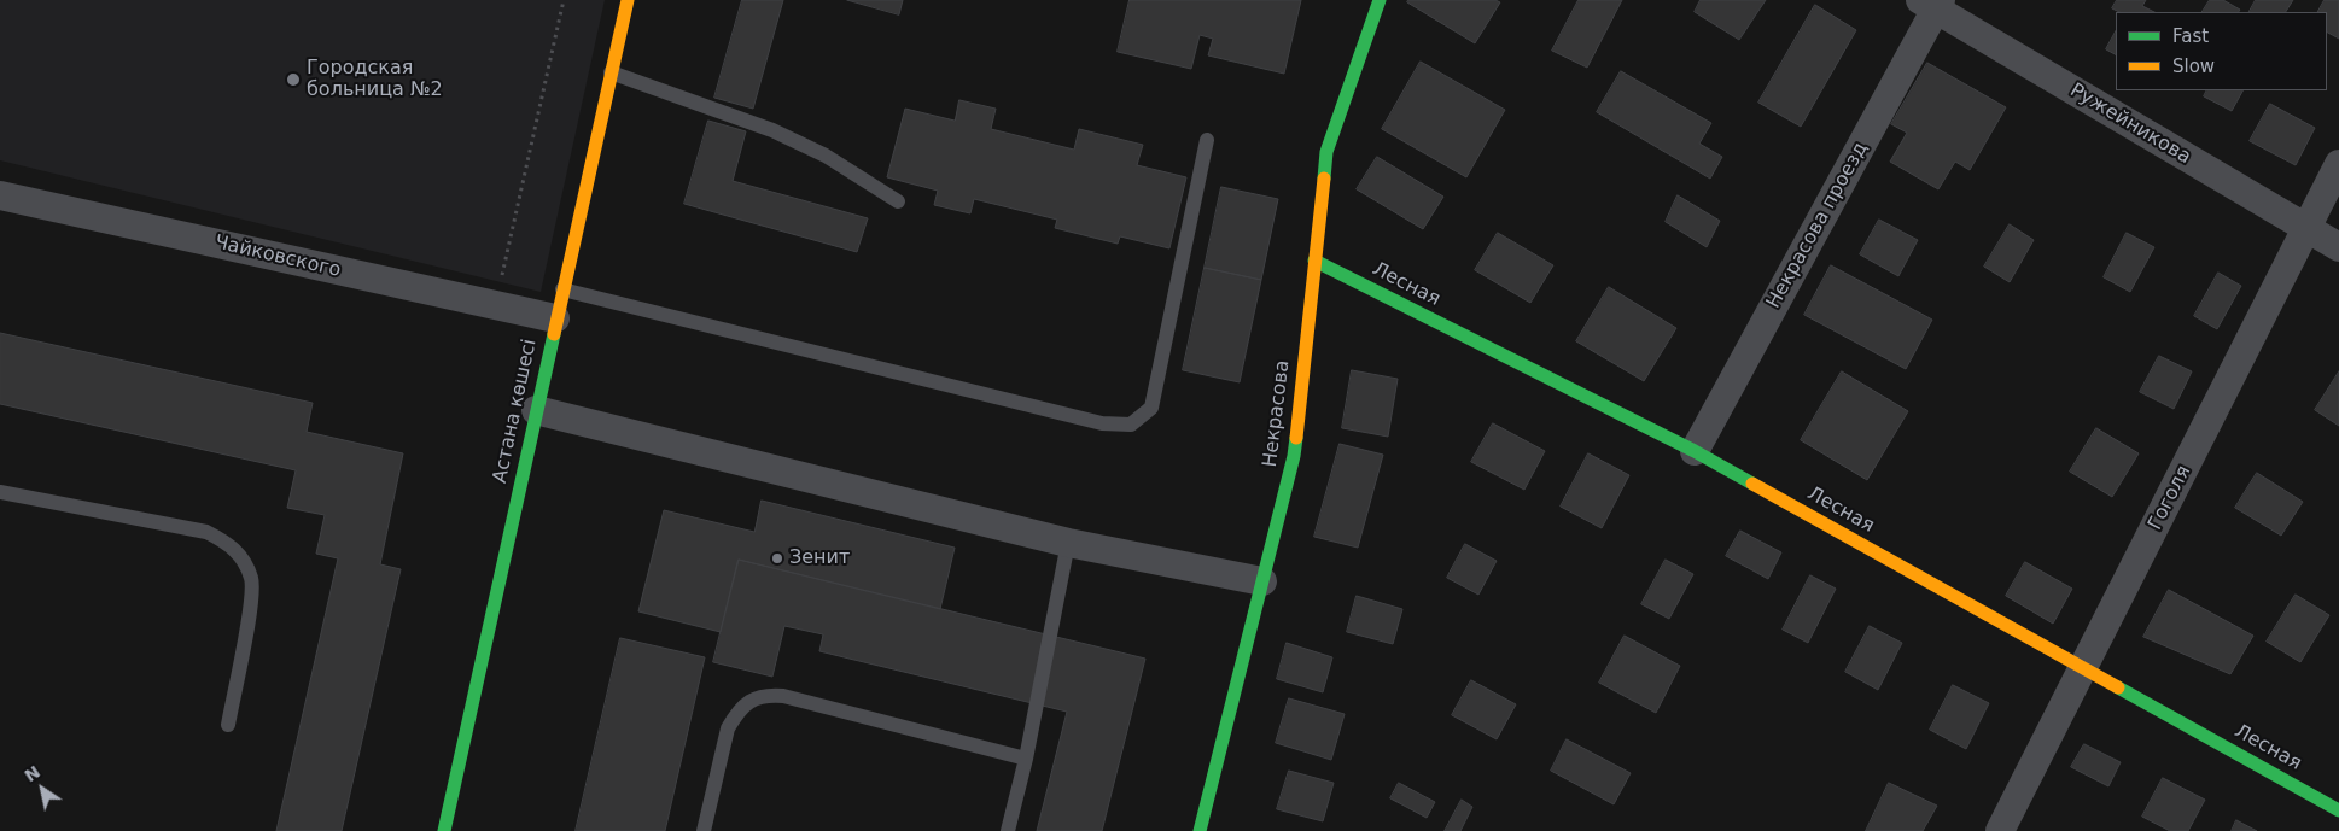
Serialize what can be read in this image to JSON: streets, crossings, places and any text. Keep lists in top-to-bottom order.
{
  "streets": {
    "street": [
      "Ружейникова",
      "Некрасова проезд",
      "Чайковского",
      "Лесная",
      "Астана көшесі",
      "Некрасова",
      "Гоголя"
    ]
  },
  "crossings": [
    ["Ружейникова", "Некрасова проезд"],
    ["Ружейникова", "Гоголя"],
    ["Некрасова проезд", "Лесная"],
    ["Чайковского", "Астана көшесі"],
    ["Лесная", "Некрасова"],
    ["Лесная", "Гоголя"]
  ],
  "places": ["Городская больница №2", "Зенит"],
  "legend": ["Fast", "Slow"],
  "north": "top left"
}
